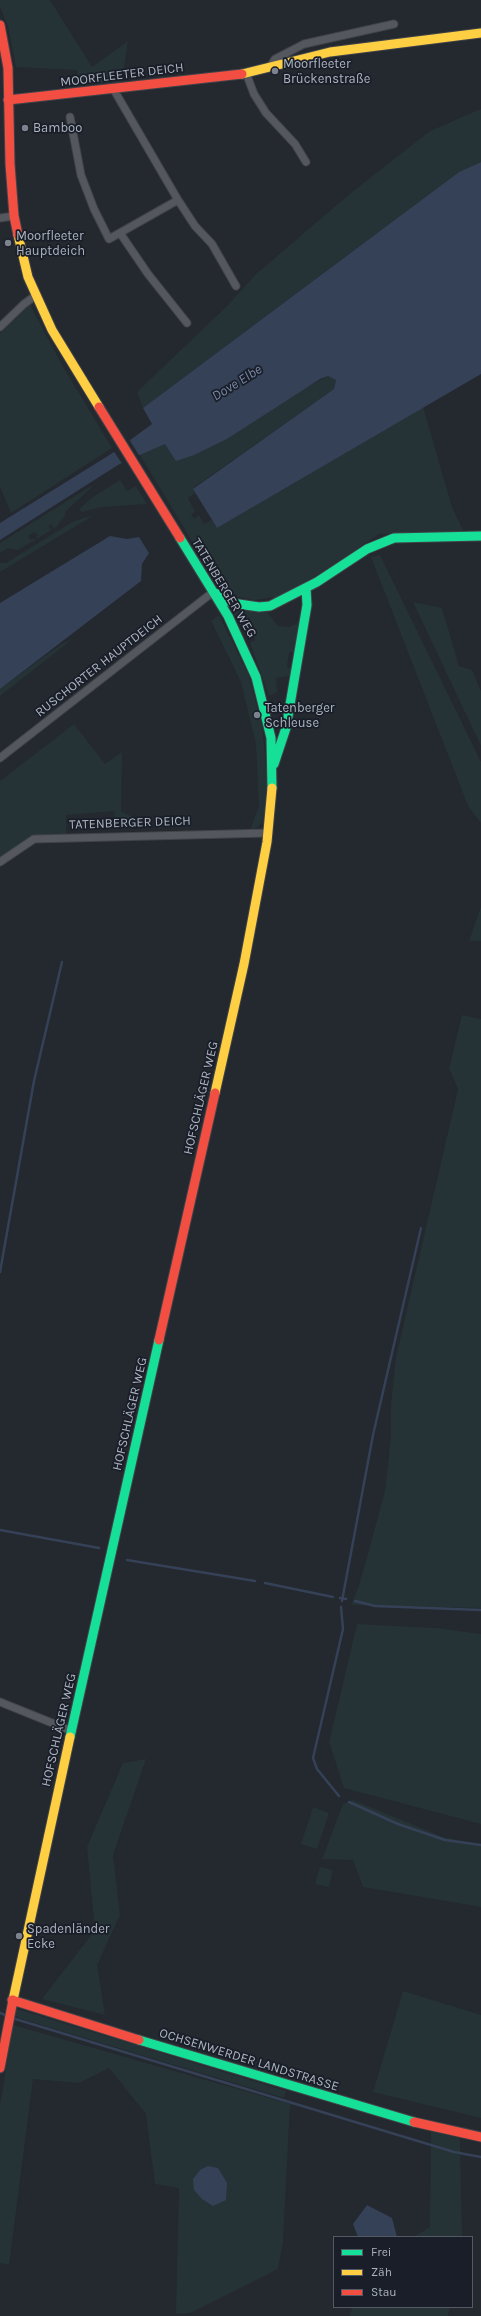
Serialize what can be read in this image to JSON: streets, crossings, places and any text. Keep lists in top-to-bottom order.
{
  "streets": {
    "street": [
      "MOORFLEETER DEICH",
      "TATENBERGER WEG",
      "RUSCHORTER HAUPTDEICH",
      "TATENBERGER DEICH",
      "HOFSCHLÄGER WEG",
      "OCHSENWERDER LANDSTRASSE"
    ]
  },
  "crossings": [
    ["TATENBERGER WEG", "RUSCHORTER HAUPTDEICH"],
    ["TATENBERGER WEG", "TATENBERGER DEICH"],
    ["TATENBERGER WEG", "HOFSCHLÄGER WEG"],
    ["TATENBERGER DEICH", "HOFSCHLÄGER WEG"],
    ["HOFSCHLÄGER WEG", "OCHSENWERDER LANDSTRASSE"]
  ],
  "water": ["Dove Elbe"],
  "places": [
    "Moorfleeter Brückenstraße",
    "Bamboo",
    "Moorfleeter Hauptdeich",
    "Tatenberger Schleuse",
    "Spadenländer Ecke"
  ],
  "legend": ["Frei", "Zäh", "Stau"]
}
